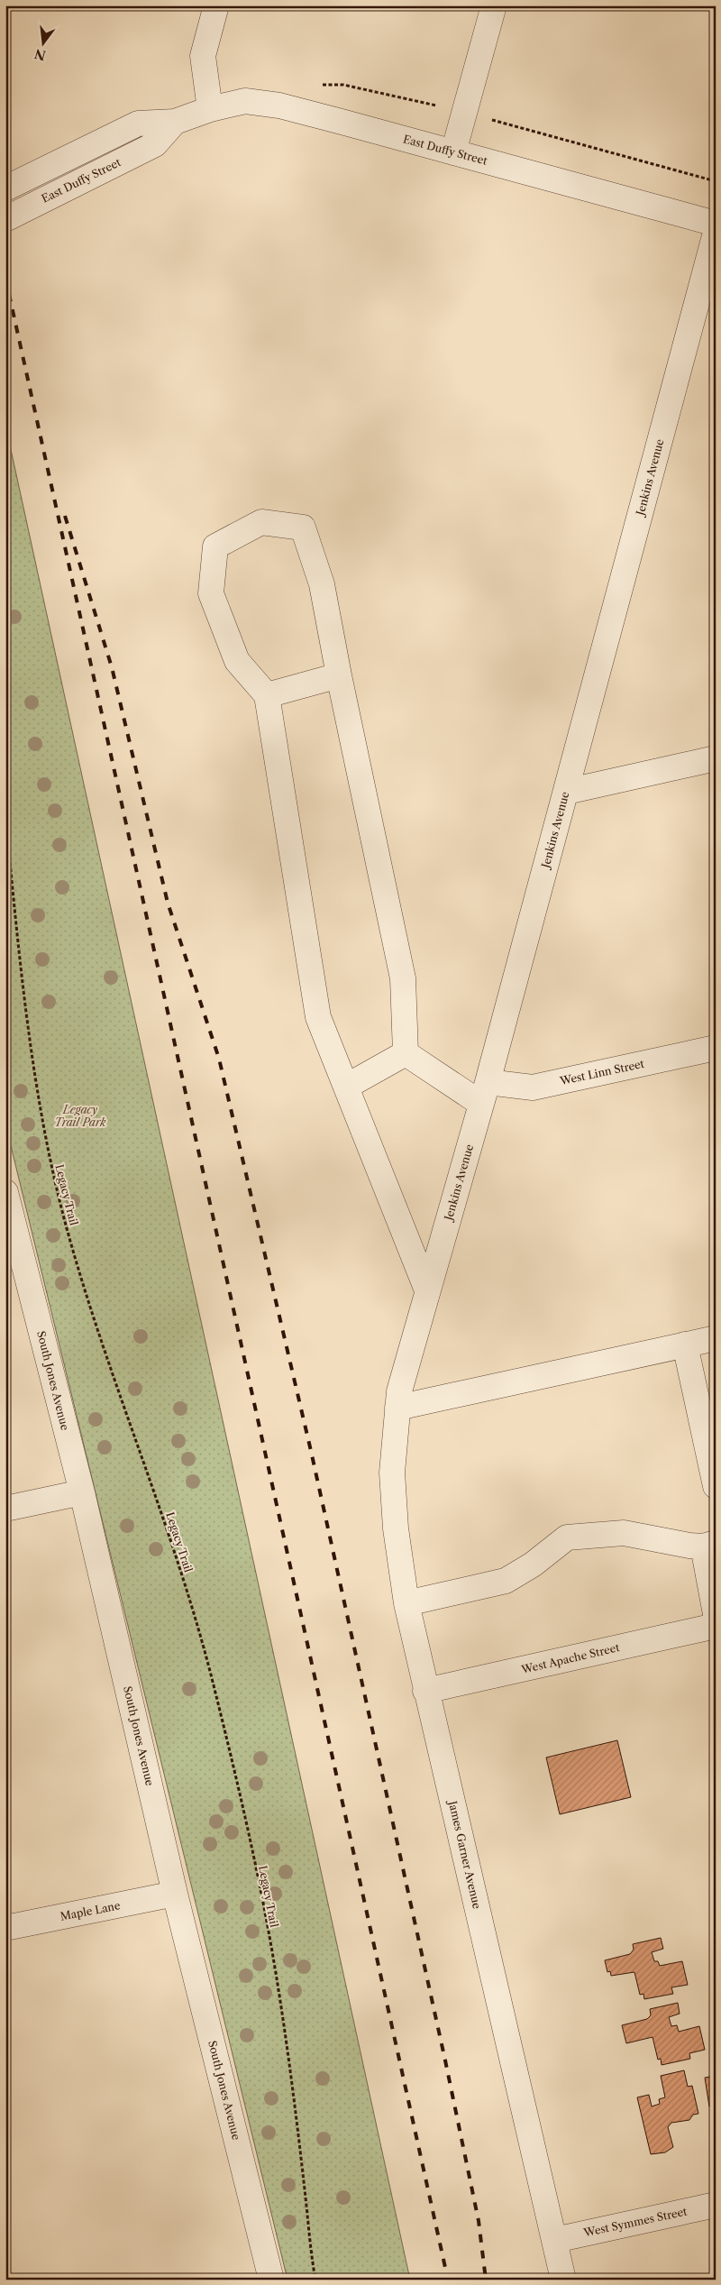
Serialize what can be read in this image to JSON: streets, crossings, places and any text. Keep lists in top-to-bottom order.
{
  "streets": {
    "street": [
      "East Duffy Street",
      "Jenkins Avenue",
      "West Linn Street",
      "South Jones Avenue",
      "West Apache Street",
      "James Garner Avenue",
      "Maple Lane",
      "West Symmes Street"
    ],
    "path": ["Legacy Trail"]
  },
  "crossings": [
    ["Jenkins Avenue", "West Linn Street"],
    ["Jenkins Avenue", "James Garner Avenue"],
    ["South Jones Avenue", "Maple Lane"],
    ["West Apache Street", "James Garner Avenue"],
    ["James Garner Avenue", "West Symmes Street"]
  ],
  "parks": ["Legacy Trail Park"],
  "north": "bottom"
}
